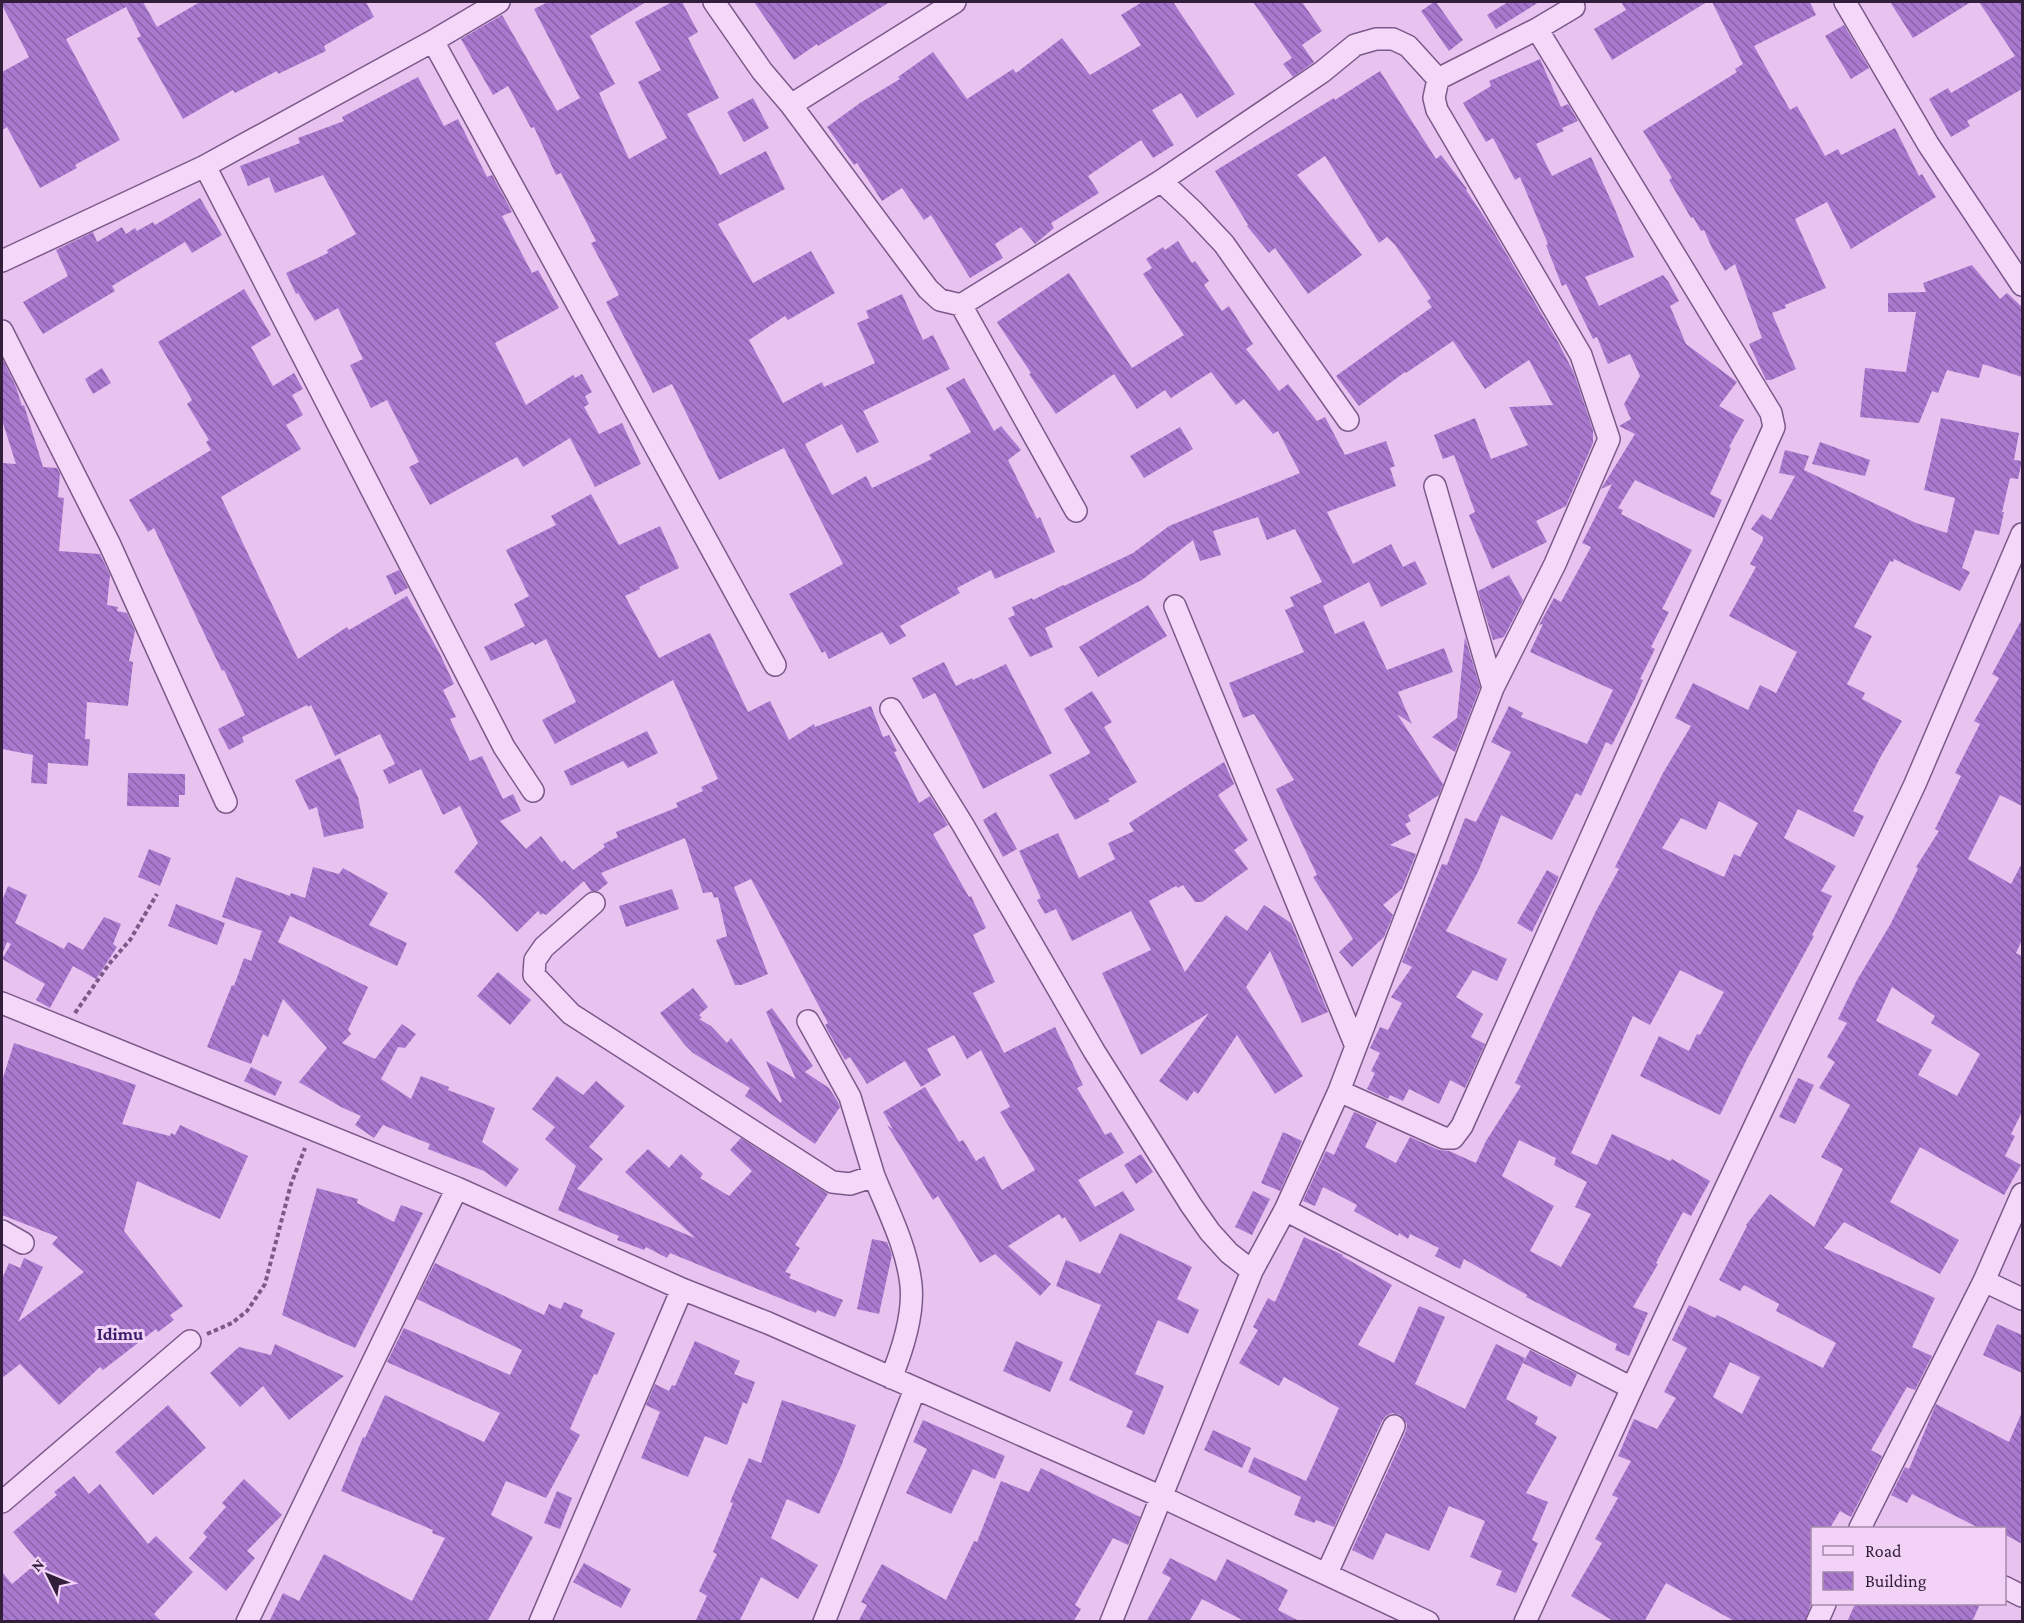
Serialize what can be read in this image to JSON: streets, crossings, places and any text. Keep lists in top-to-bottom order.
{
  "districts": ["Idimu"],
  "legend": ["Road", "Building"],
  "north": "top left"
}
